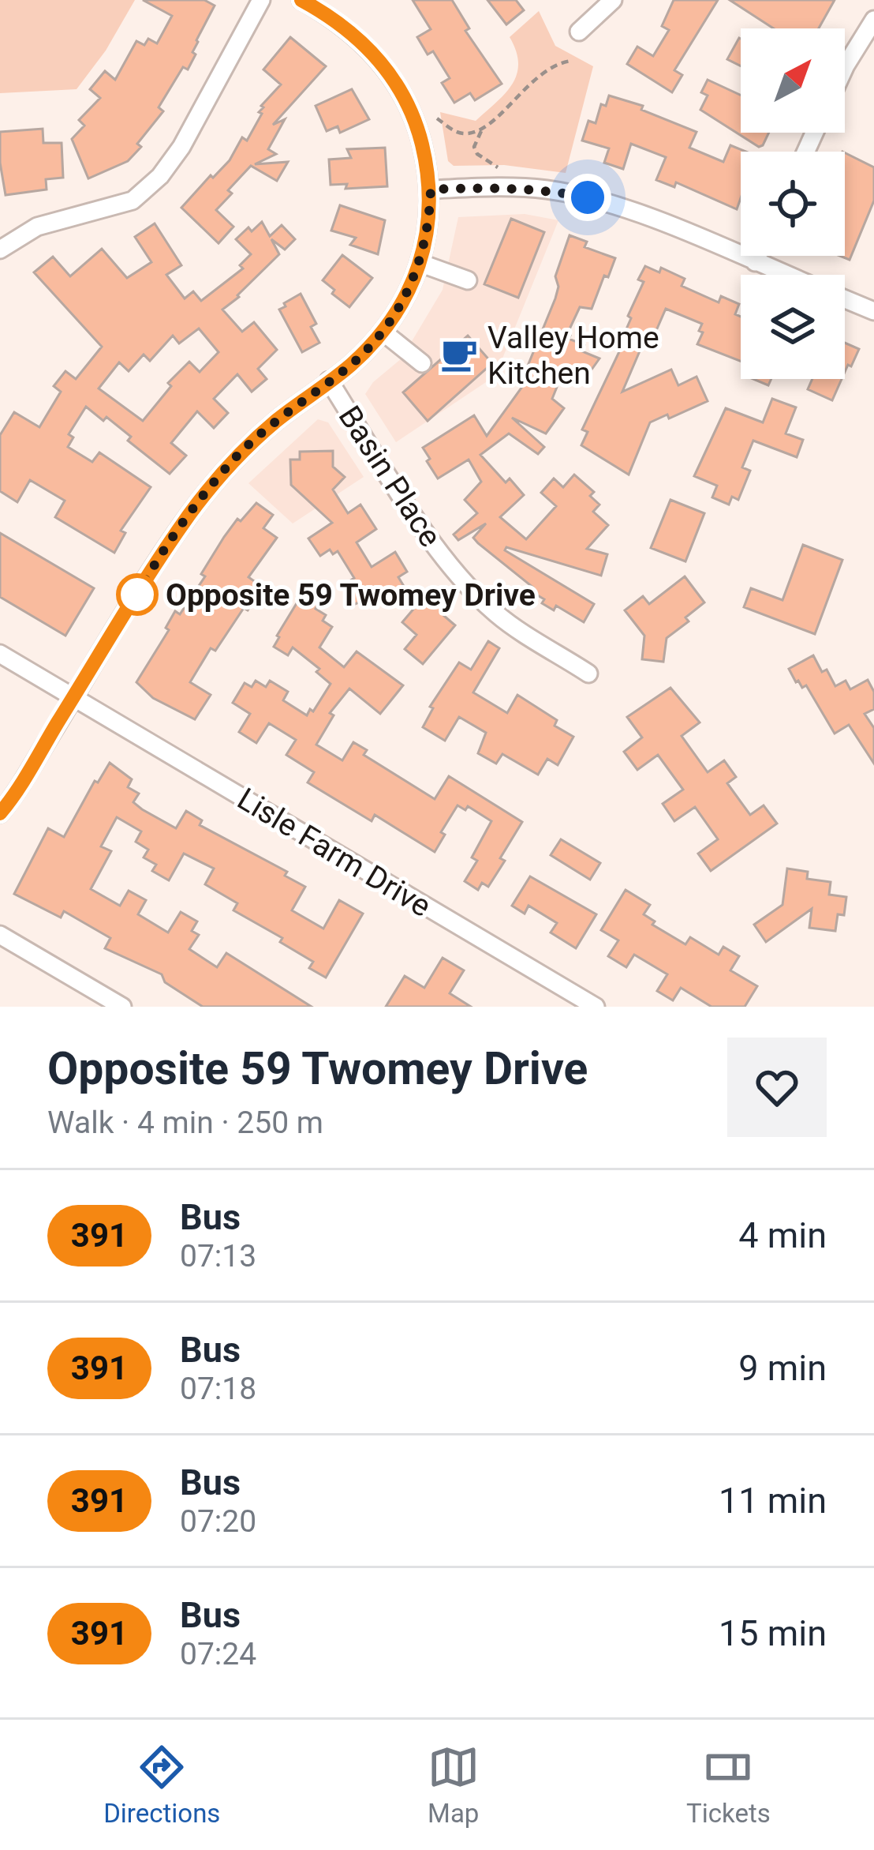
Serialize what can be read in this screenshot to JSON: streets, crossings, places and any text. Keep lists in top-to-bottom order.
{
  "streets": {
    "street": ["Basin Place", "Lisle Farm Drive"]
  },
  "places": {
    "cafe": ["Valley Home Kitchen"],
    "other": ["Opposite 59 Twomey Drive"]
  },
  "lines": ["bus line 391"],
  "north": "top right",
  "page": {
    "heading": ["Opposite 59 Twomey Drive", "Walk · 4 min · 250 m"],
    "list": [
      {
        "mark": "391",
        "name": "Bus",
        "note": "07:13",
        "value": "4 min"
      },
      {
        "mark": "391",
        "name": "Bus",
        "note": "07:18",
        "value": "9 min"
      },
      {
        "mark": "391",
        "name": "Bus",
        "note": "07:20",
        "value": "11 min"
      },
      {
        "mark": "391",
        "name": "Bus",
        "note": "07:24",
        "value": "15 min"
      }
    ],
    "tabs": ["Directions", "Map", "Tickets"]
  }
}
